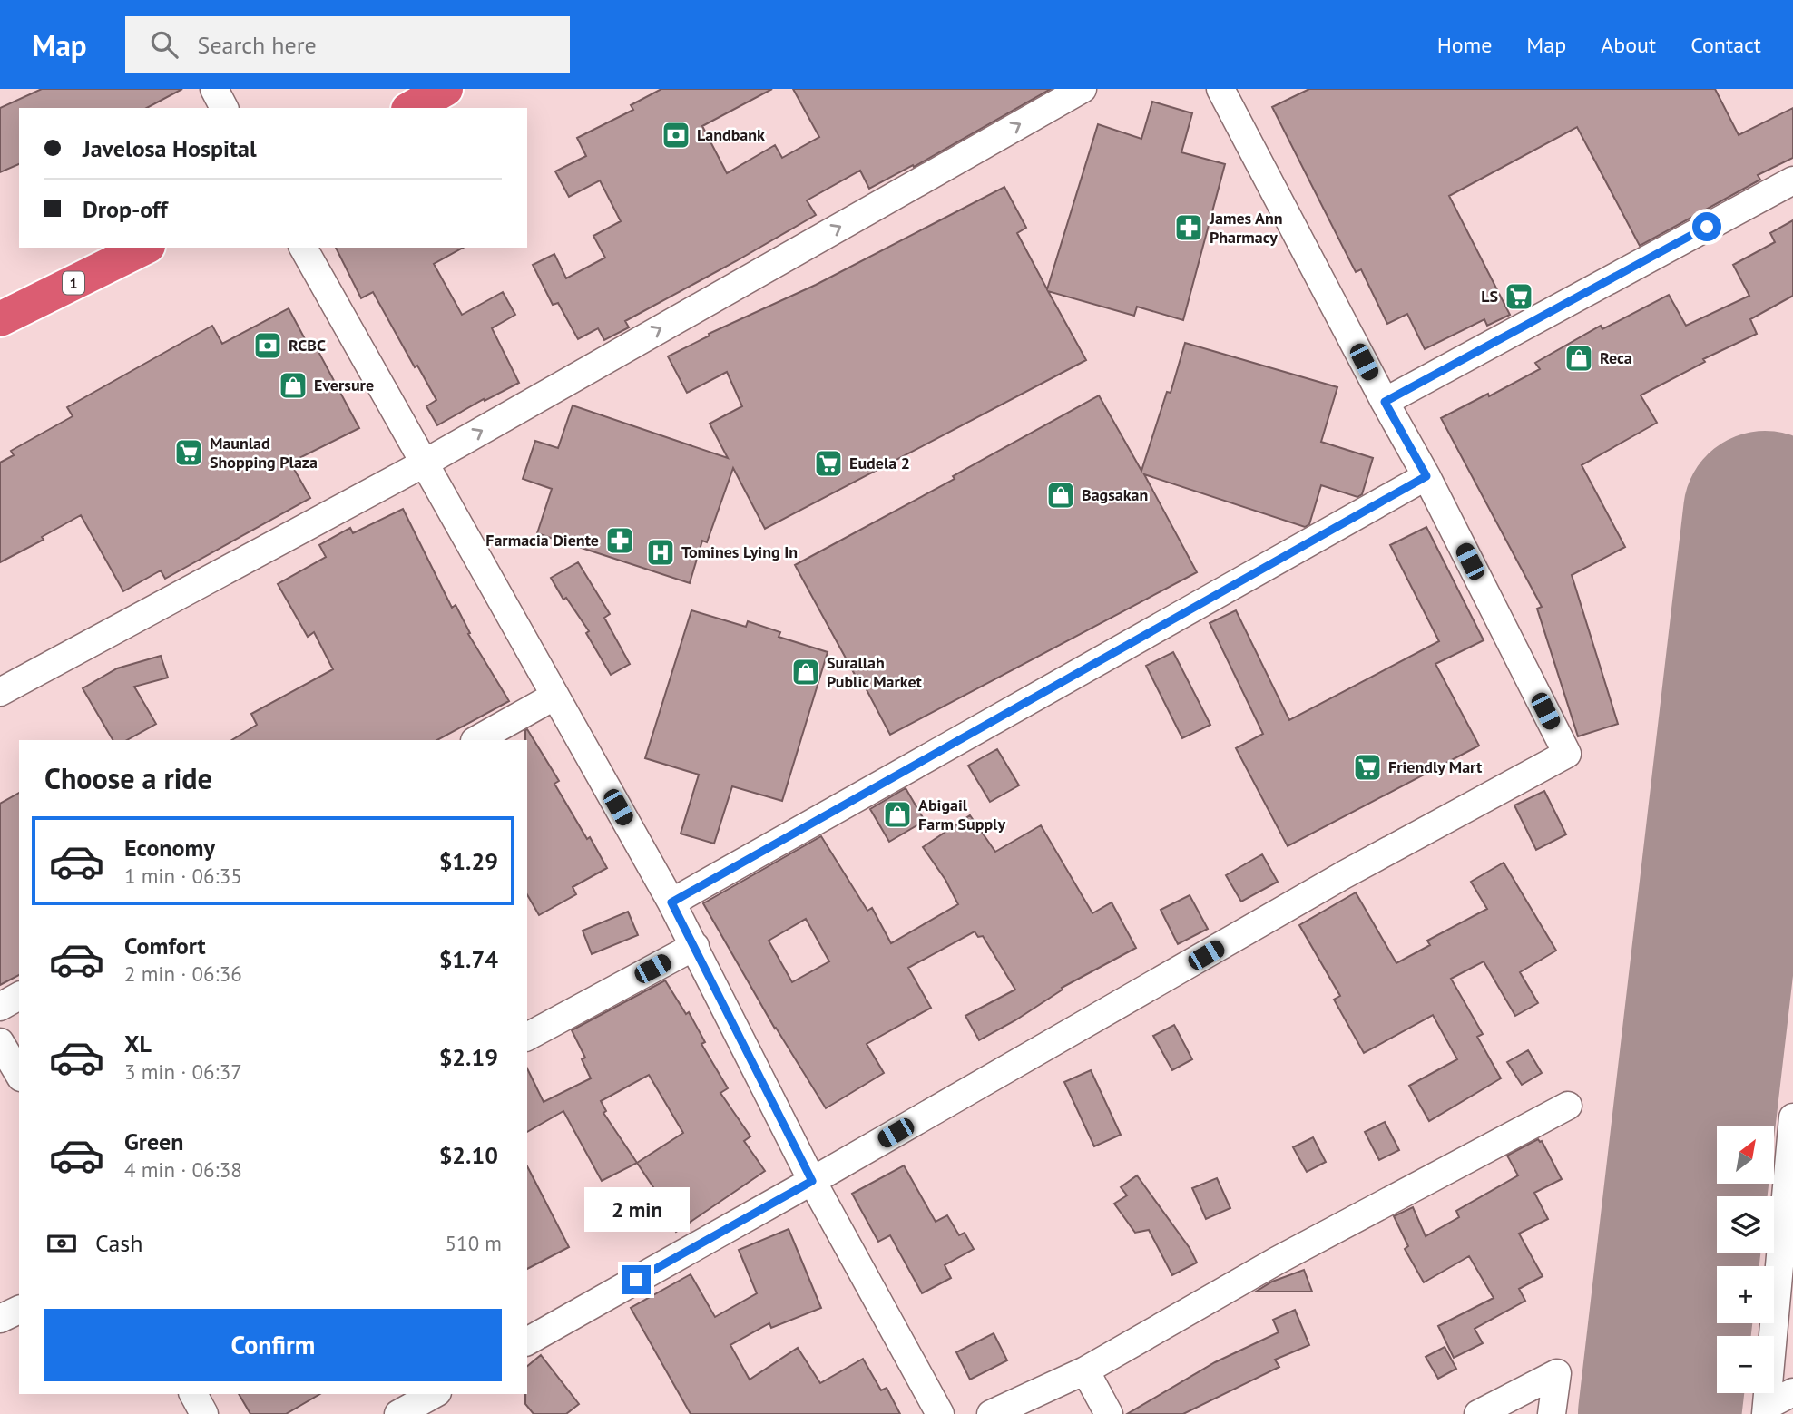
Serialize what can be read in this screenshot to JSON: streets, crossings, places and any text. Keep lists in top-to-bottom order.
{
  "streets": {
    "highway": ["1"]
  },
  "places": {
    "bank": ["Landbank", "RCBC"],
    "pharmacy": ["James Ann Pharmacy", "Farmacia Diente"],
    "supermarket": [
      "LS",
      "Maunlad Shopping Plaza",
      "Eudela 2",
      "Friendly Mart"
    ],
    "shop": [
      "Reca",
      "Eversure",
      "Bagsakan",
      "Surallah Public Market",
      "Abigail Farm Supply"
    ],
    "hospital": ["Tomines Lying In"]
  },
  "north": "top right",
  "page": {
    "header": "Map",
    "search": "Search here",
    "nav": [
      "Home",
      "Map",
      "About",
      "Contact"
    ],
    "banner": ["Javelosa Hospital", "Drop-off"],
    "heading": "Choose a ride",
    "list": [
      {
        "name": "Economy",
        "note": "1 min · 06:35",
        "value": "$1.29"
      },
      {
        "name": "Comfort",
        "note": "2 min · 06:36",
        "value": "$1.74"
      },
      {
        "name": "XL",
        "note": "3 min · 06:37",
        "value": "$2.19"
      },
      {
        "name": "Green",
        "note": "4 min · 06:38",
        "value": "$2.10"
      }
    ],
    "map_buttons": ["+", "−"],
    "bubble": "2 min",
    "pay": ["Cash", "510 m"],
    "buttons": "Confirm"
  }
}
